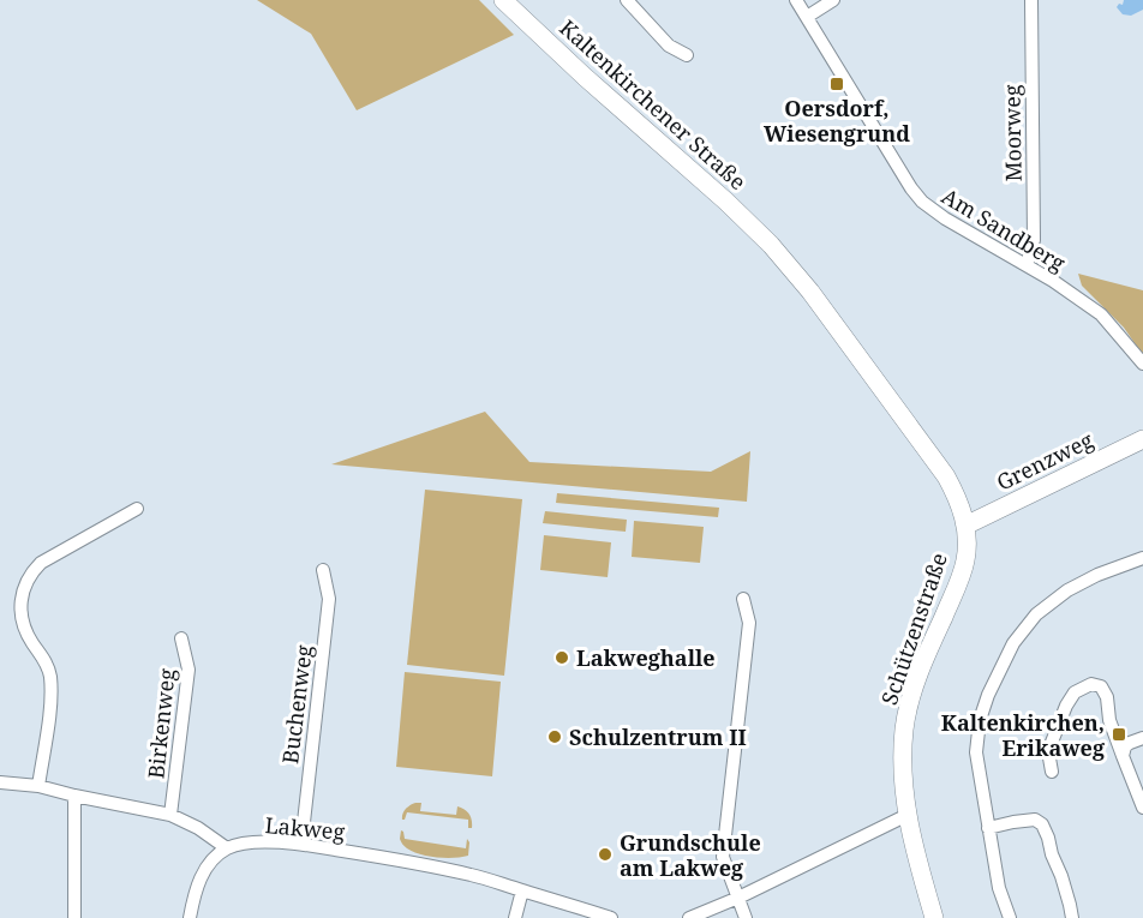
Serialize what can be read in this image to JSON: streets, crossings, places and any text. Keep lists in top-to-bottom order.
{
  "streets": {
    "main road": ["Kaltenkirchener Straße", "Grenzweg", "Schützenstraße"],
    "street": [
      "Moorweg",
      "Am Sandberg",
      "Buchenweg",
      "Birkenweg",
      "Lakweg"
    ]
  },
  "crossings": [
    ["Kaltenkirchener Straße", "Grenzweg"],
    ["Kaltenkirchener Straße", "Schützenstraße"],
    ["Moorweg", "Am Sandberg"],
    ["Grenzweg", "Schützenstraße"],
    ["Buchenweg", "Lakweg"]
  ],
  "places": {
    "transit": ["Oersdorf, Wiesengrund", "Kaltenkirchen, Erikaweg"],
    "other": ["Lakweghalle", "Schulzentrum II", "Grundschule am Lakweg"]
  }
}
